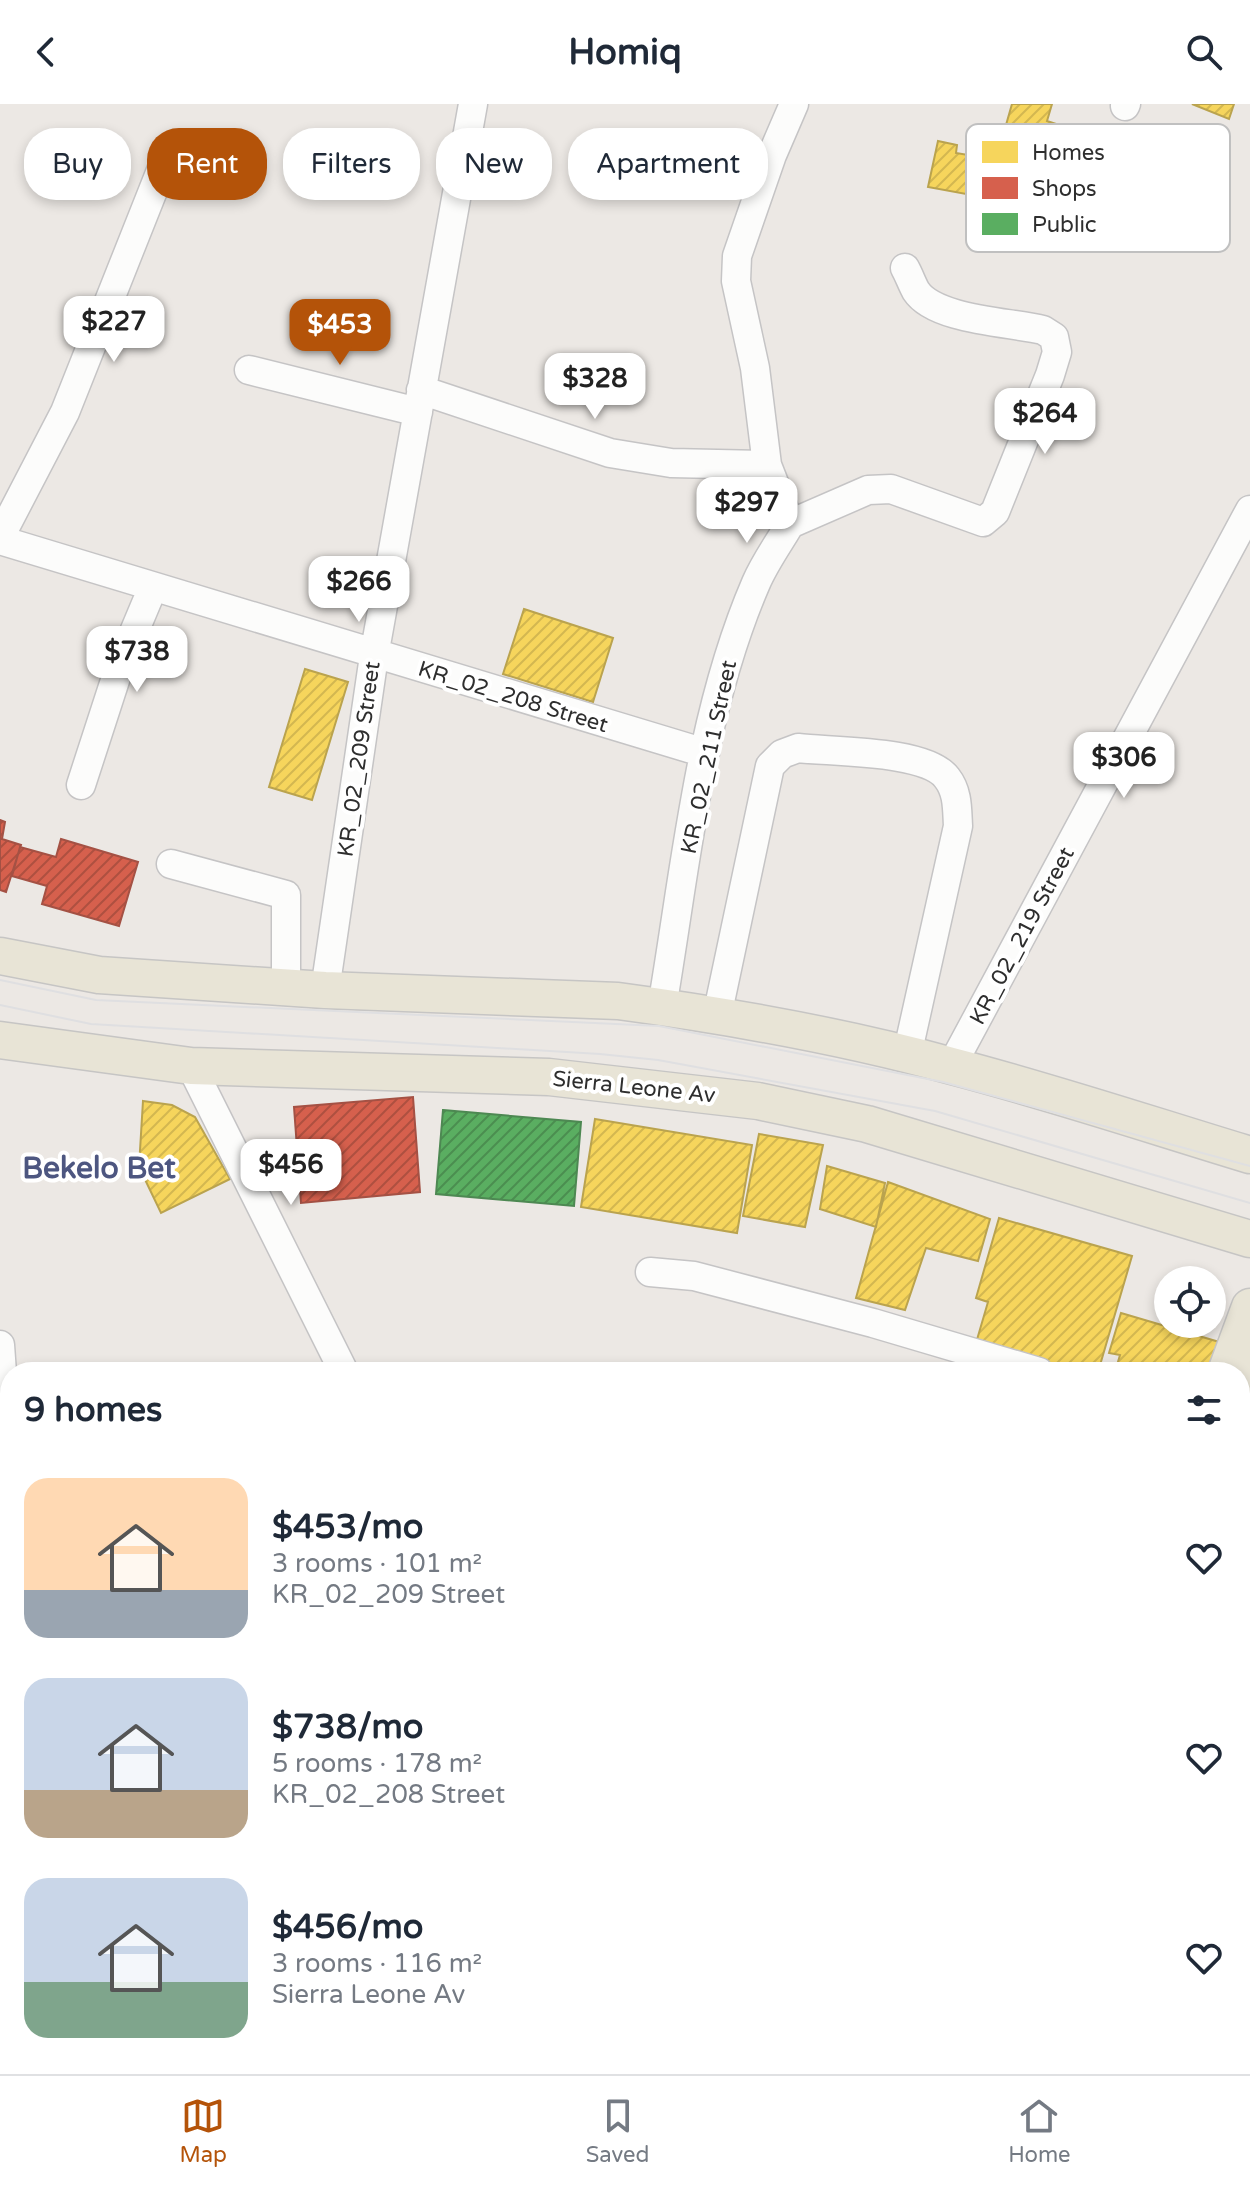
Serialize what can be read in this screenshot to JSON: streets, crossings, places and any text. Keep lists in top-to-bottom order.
{
  "streets": {
    "main road": ["Sierra Leone Av"],
    "street": [
      "KR_02_208 Street",
      "KR_02_211 Street",
      "KR_02_209 Street",
      "KR_02_219 Street"
    ]
  },
  "crossings": [
    ["KR_02_208 Street", "KR_02_211 Street"],
    ["KR_02_208 Street", "KR_02_209 Street"]
  ],
  "districts": ["Bekelo Bet"],
  "legend": ["Homes", "Shops", "Public"],
  "page": {
    "header": "Homiq",
    "chip": [
      "Buy",
      "Rent",
      "Filters",
      "New",
      "Apartment"
    ],
    "price": [
      "$227",
      "$453",
      "$328",
      "$264",
      "$297",
      "$266",
      "$738",
      "$306",
      "$456"
    ],
    "heading": "9 homes",
    "list": [
      {
        "name": "$453/mo",
        "note": "3 rooms · 101 m² · KR_02_209 Street"
      },
      {
        "name": "$738/mo",
        "note": "5 rooms · 178 m² · KR_02_208 Street"
      },
      {
        "name": "$456/mo",
        "note": "3 rooms · 116 m² · Sierra Leone Av"
      }
    ],
    "tabs": ["Map", "Saved", "Home"]
  }
}
